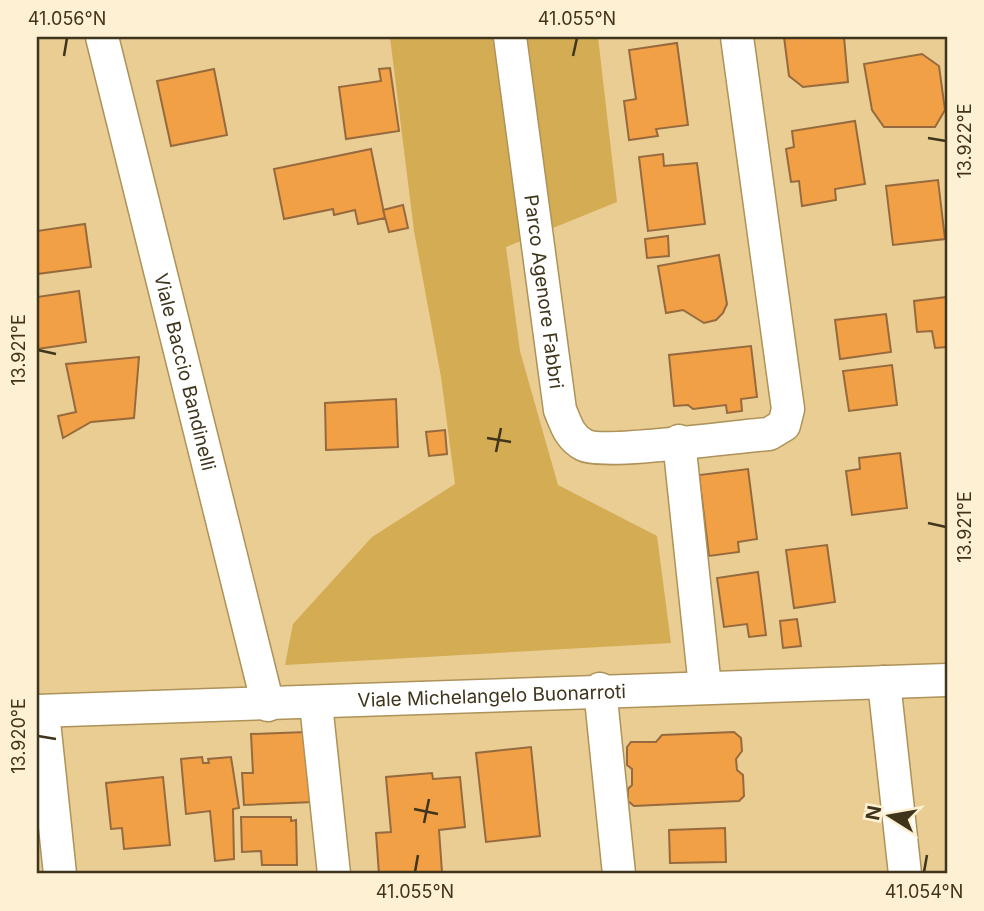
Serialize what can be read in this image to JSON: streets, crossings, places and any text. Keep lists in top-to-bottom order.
{
  "streets": {
    "street": ["Parco Agenore Fabbri", "Viale Baccio Bandinelli", "Viale Michelangelo Buonarroti"]
  },
  "crossings": [
    ["Viale Baccio Bandinelli", "Viale Michelangelo Buonarroti"]
  ],
  "north": "left",
  "coordinates": [
    "41.056°N",
    "41.055°N",
    "13.922°E",
    "13.921°E",
    "13.920°E",
    "41.054°N"
  ]
}
